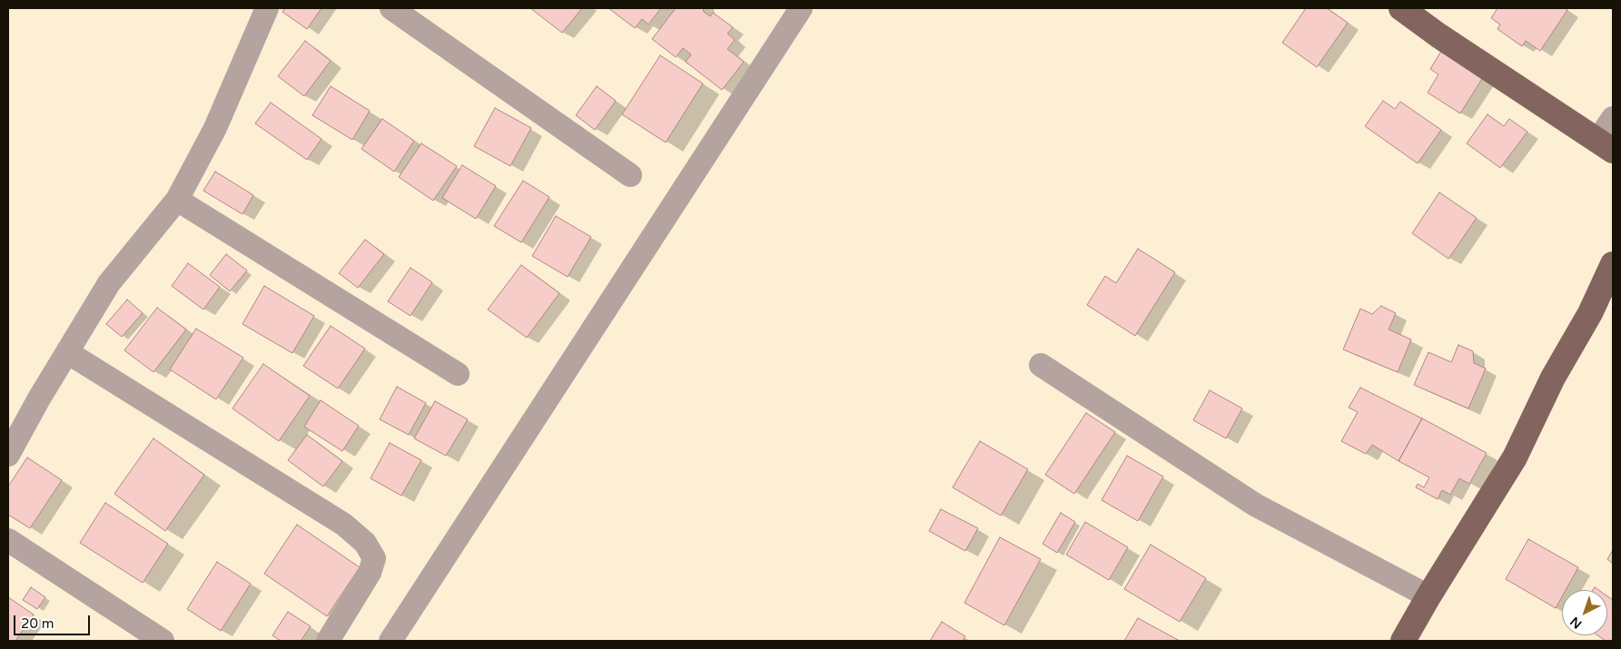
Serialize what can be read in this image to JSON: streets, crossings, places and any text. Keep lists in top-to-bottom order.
{
  "scale_bar": "20 m",
  "north": "bottom left"
}
